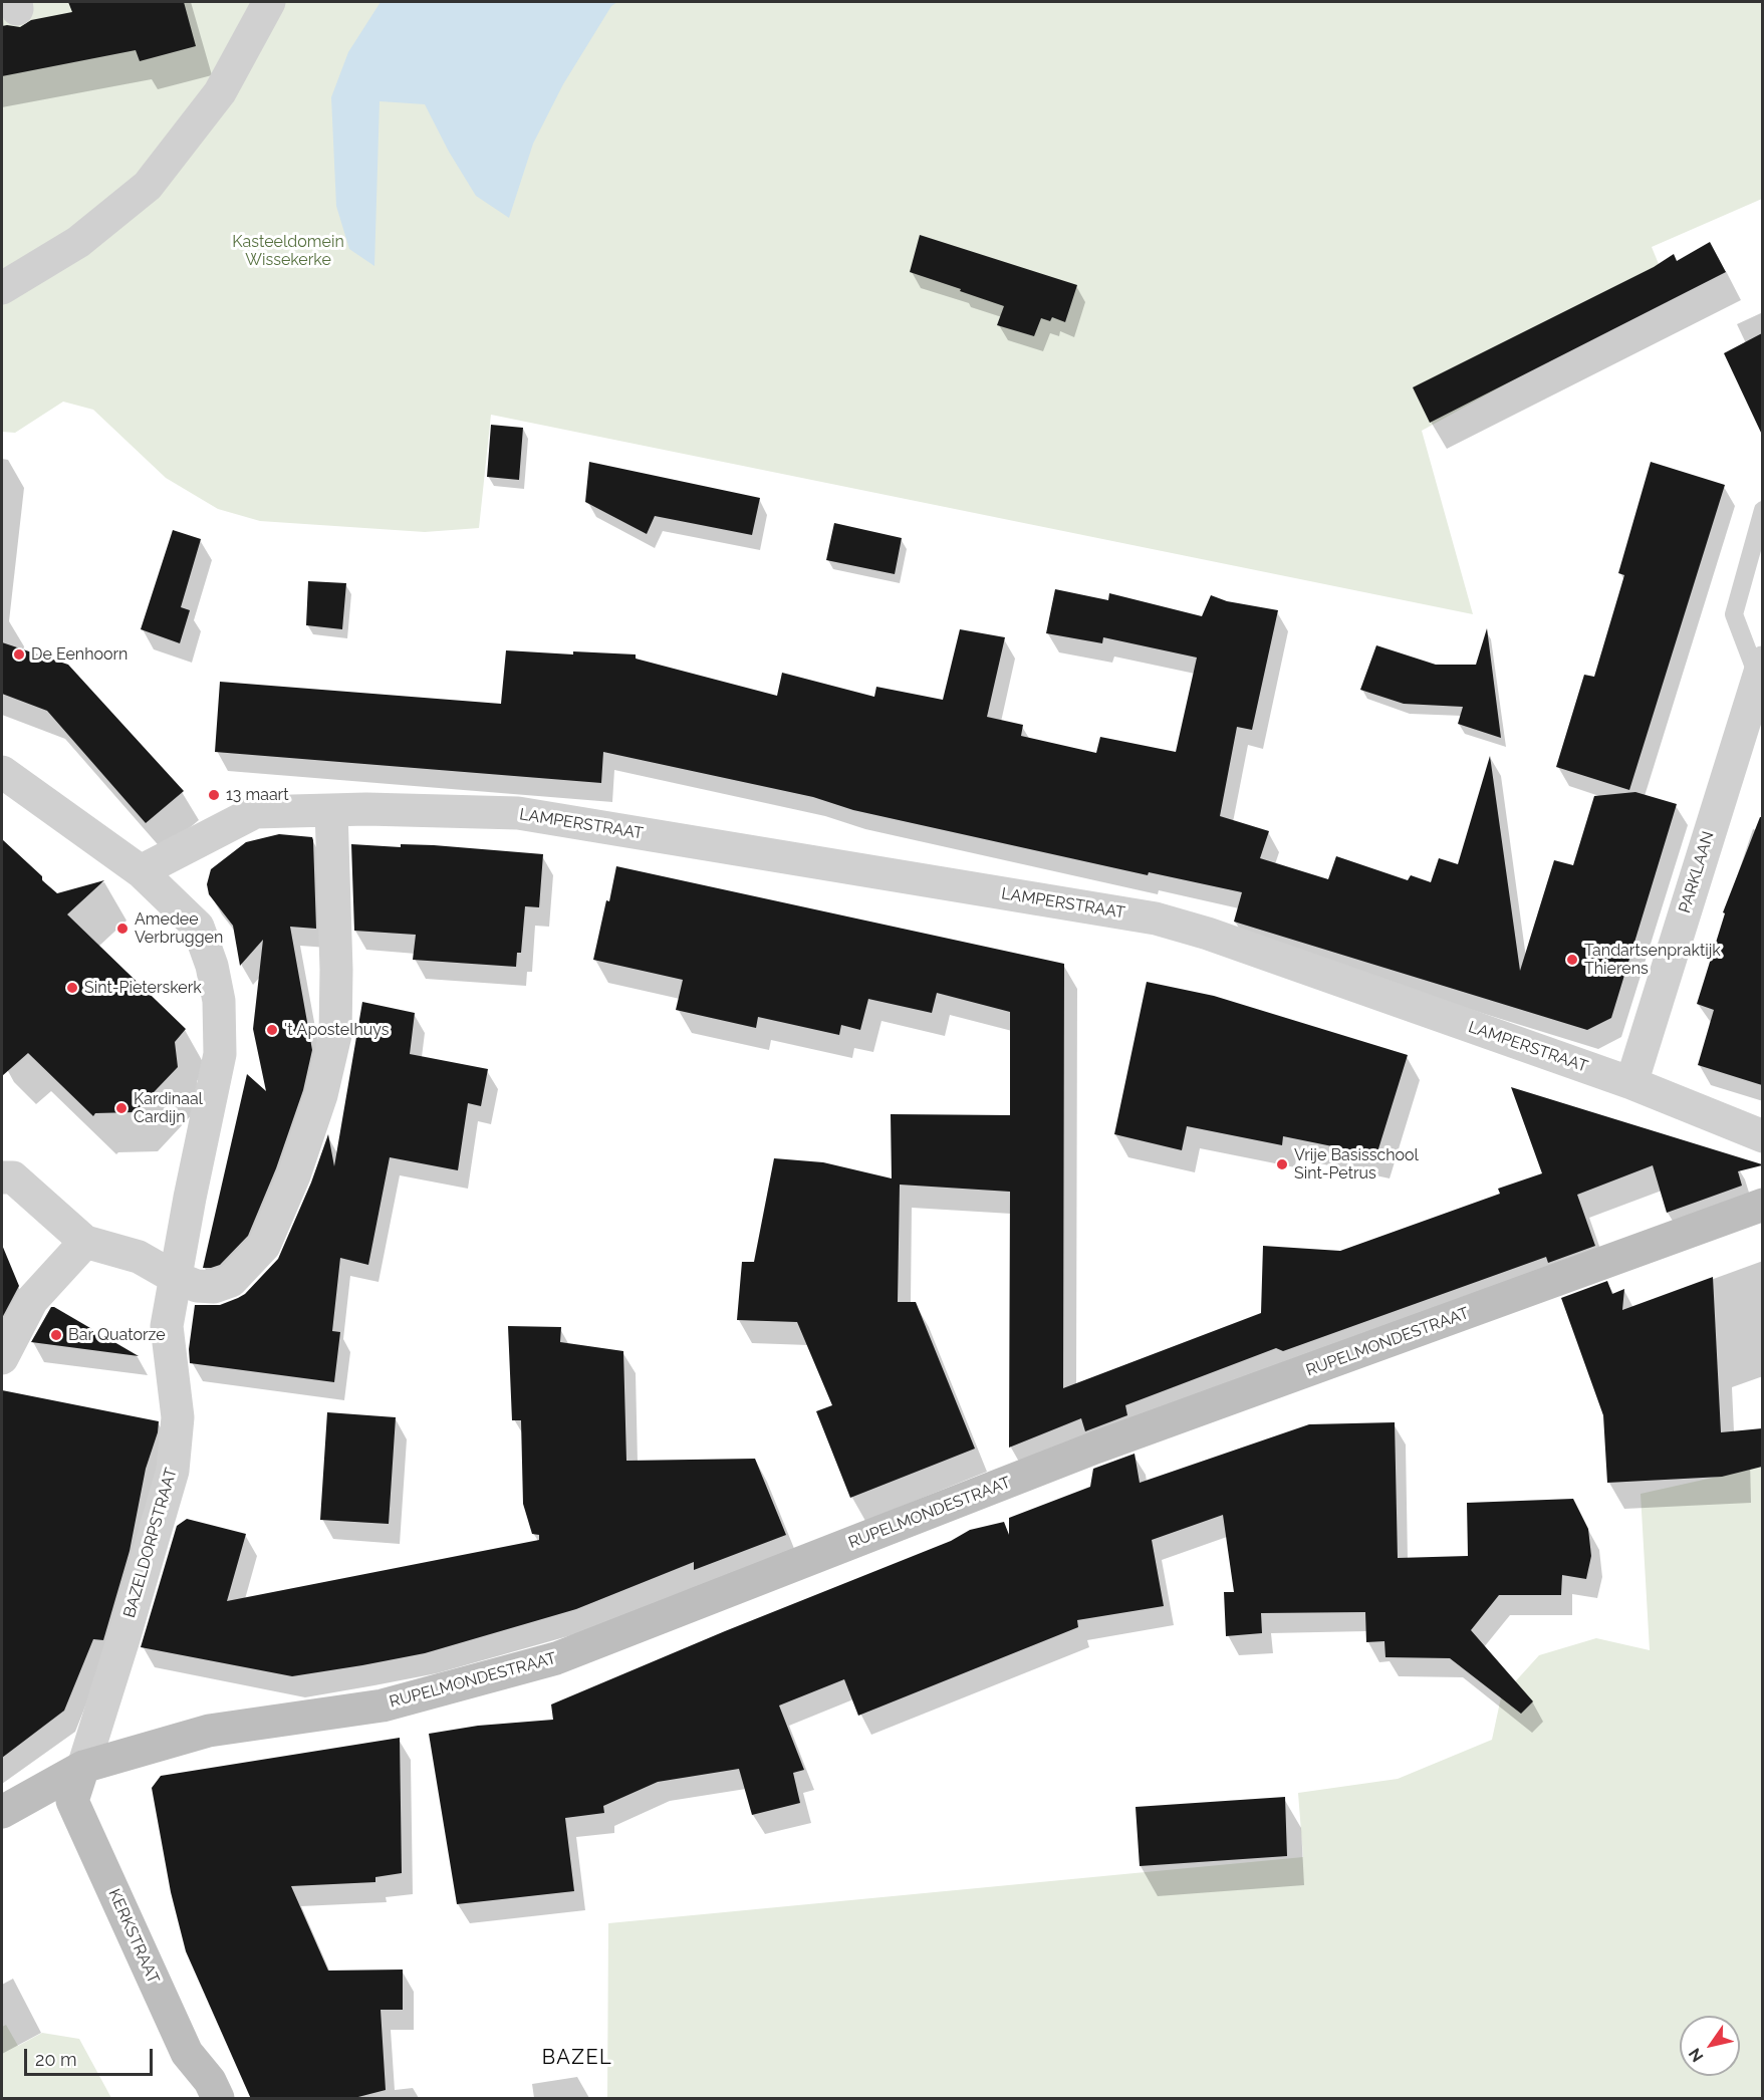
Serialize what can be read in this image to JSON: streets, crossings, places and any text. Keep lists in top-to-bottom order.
{
  "streets": {
    "main road": ["RUPELMONDESTRAAT", "KERKSTRAAT"],
    "street": ["LAMPERSTRAAT", "PARKLAAN", "BAZELDORPSTRAAT"]
  },
  "crossings": [
    ["LAMPERSTRAAT", "PARKLAAN"],
    ["LAMPERSTRAAT", "BAZELDORPSTRAAT"],
    ["RUPELMONDESTRAAT", "BAZELDORPSTRAAT"],
    ["RUPELMONDESTRAAT", "KERKSTRAAT"],
    ["BAZELDORPSTRAAT", "KERKSTRAAT"]
  ],
  "districts": ["BAZEL"],
  "parks": ["Kasteeldomein Wissekerke"],
  "places": [
    "De Eenhoorn",
    "13 maart",
    "Amedee Verbruggen",
    "Tandartsenpraktijk Thierens",
    "Sint-Pieterskerk",
    "'t Apostelhuys",
    "Kardinaal Cardijn",
    "Vrije Basisschool Sint-Petrus",
    "Bar Quatorze"
  ],
  "scale_bar": "20 m",
  "north": "bottom left"
}
